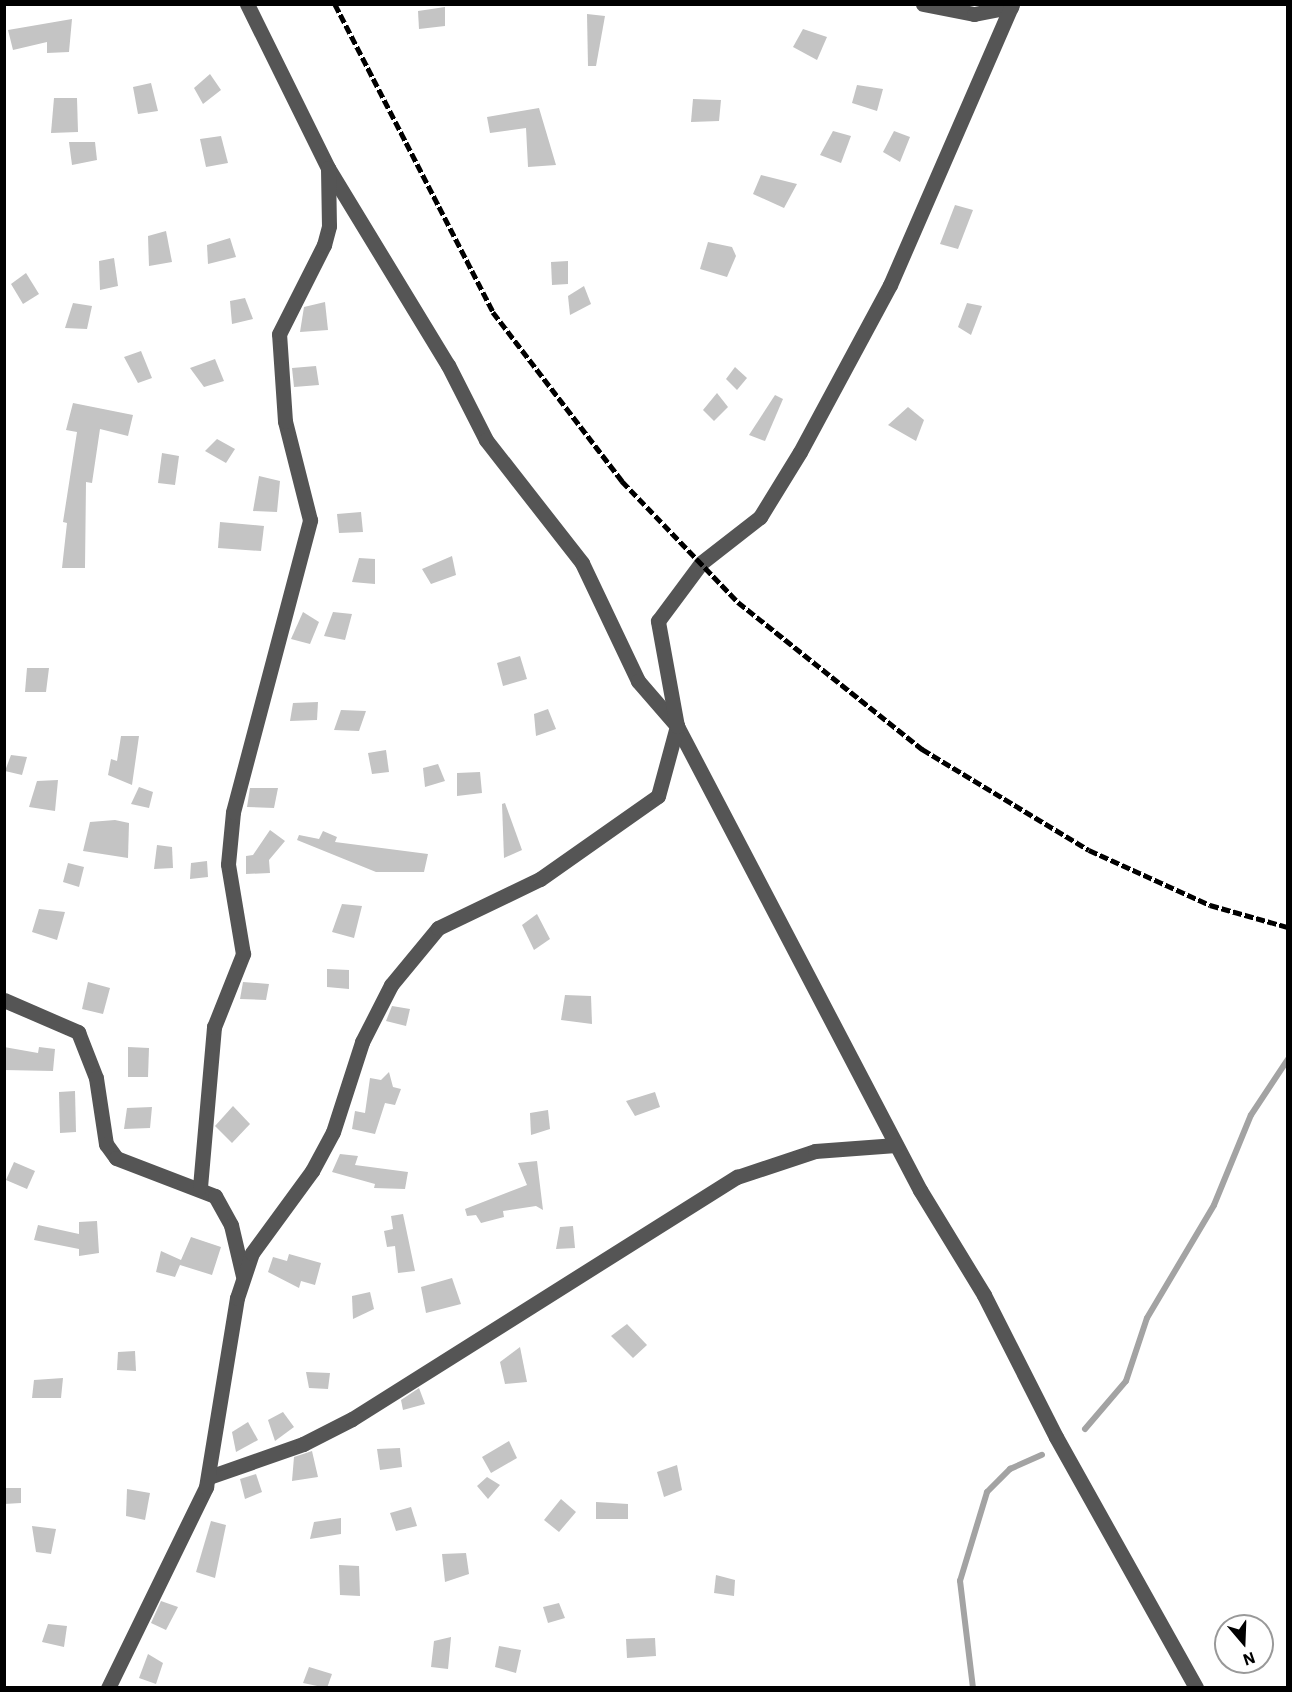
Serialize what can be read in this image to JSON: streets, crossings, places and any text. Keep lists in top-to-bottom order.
{
  "north": "bottom"
}
